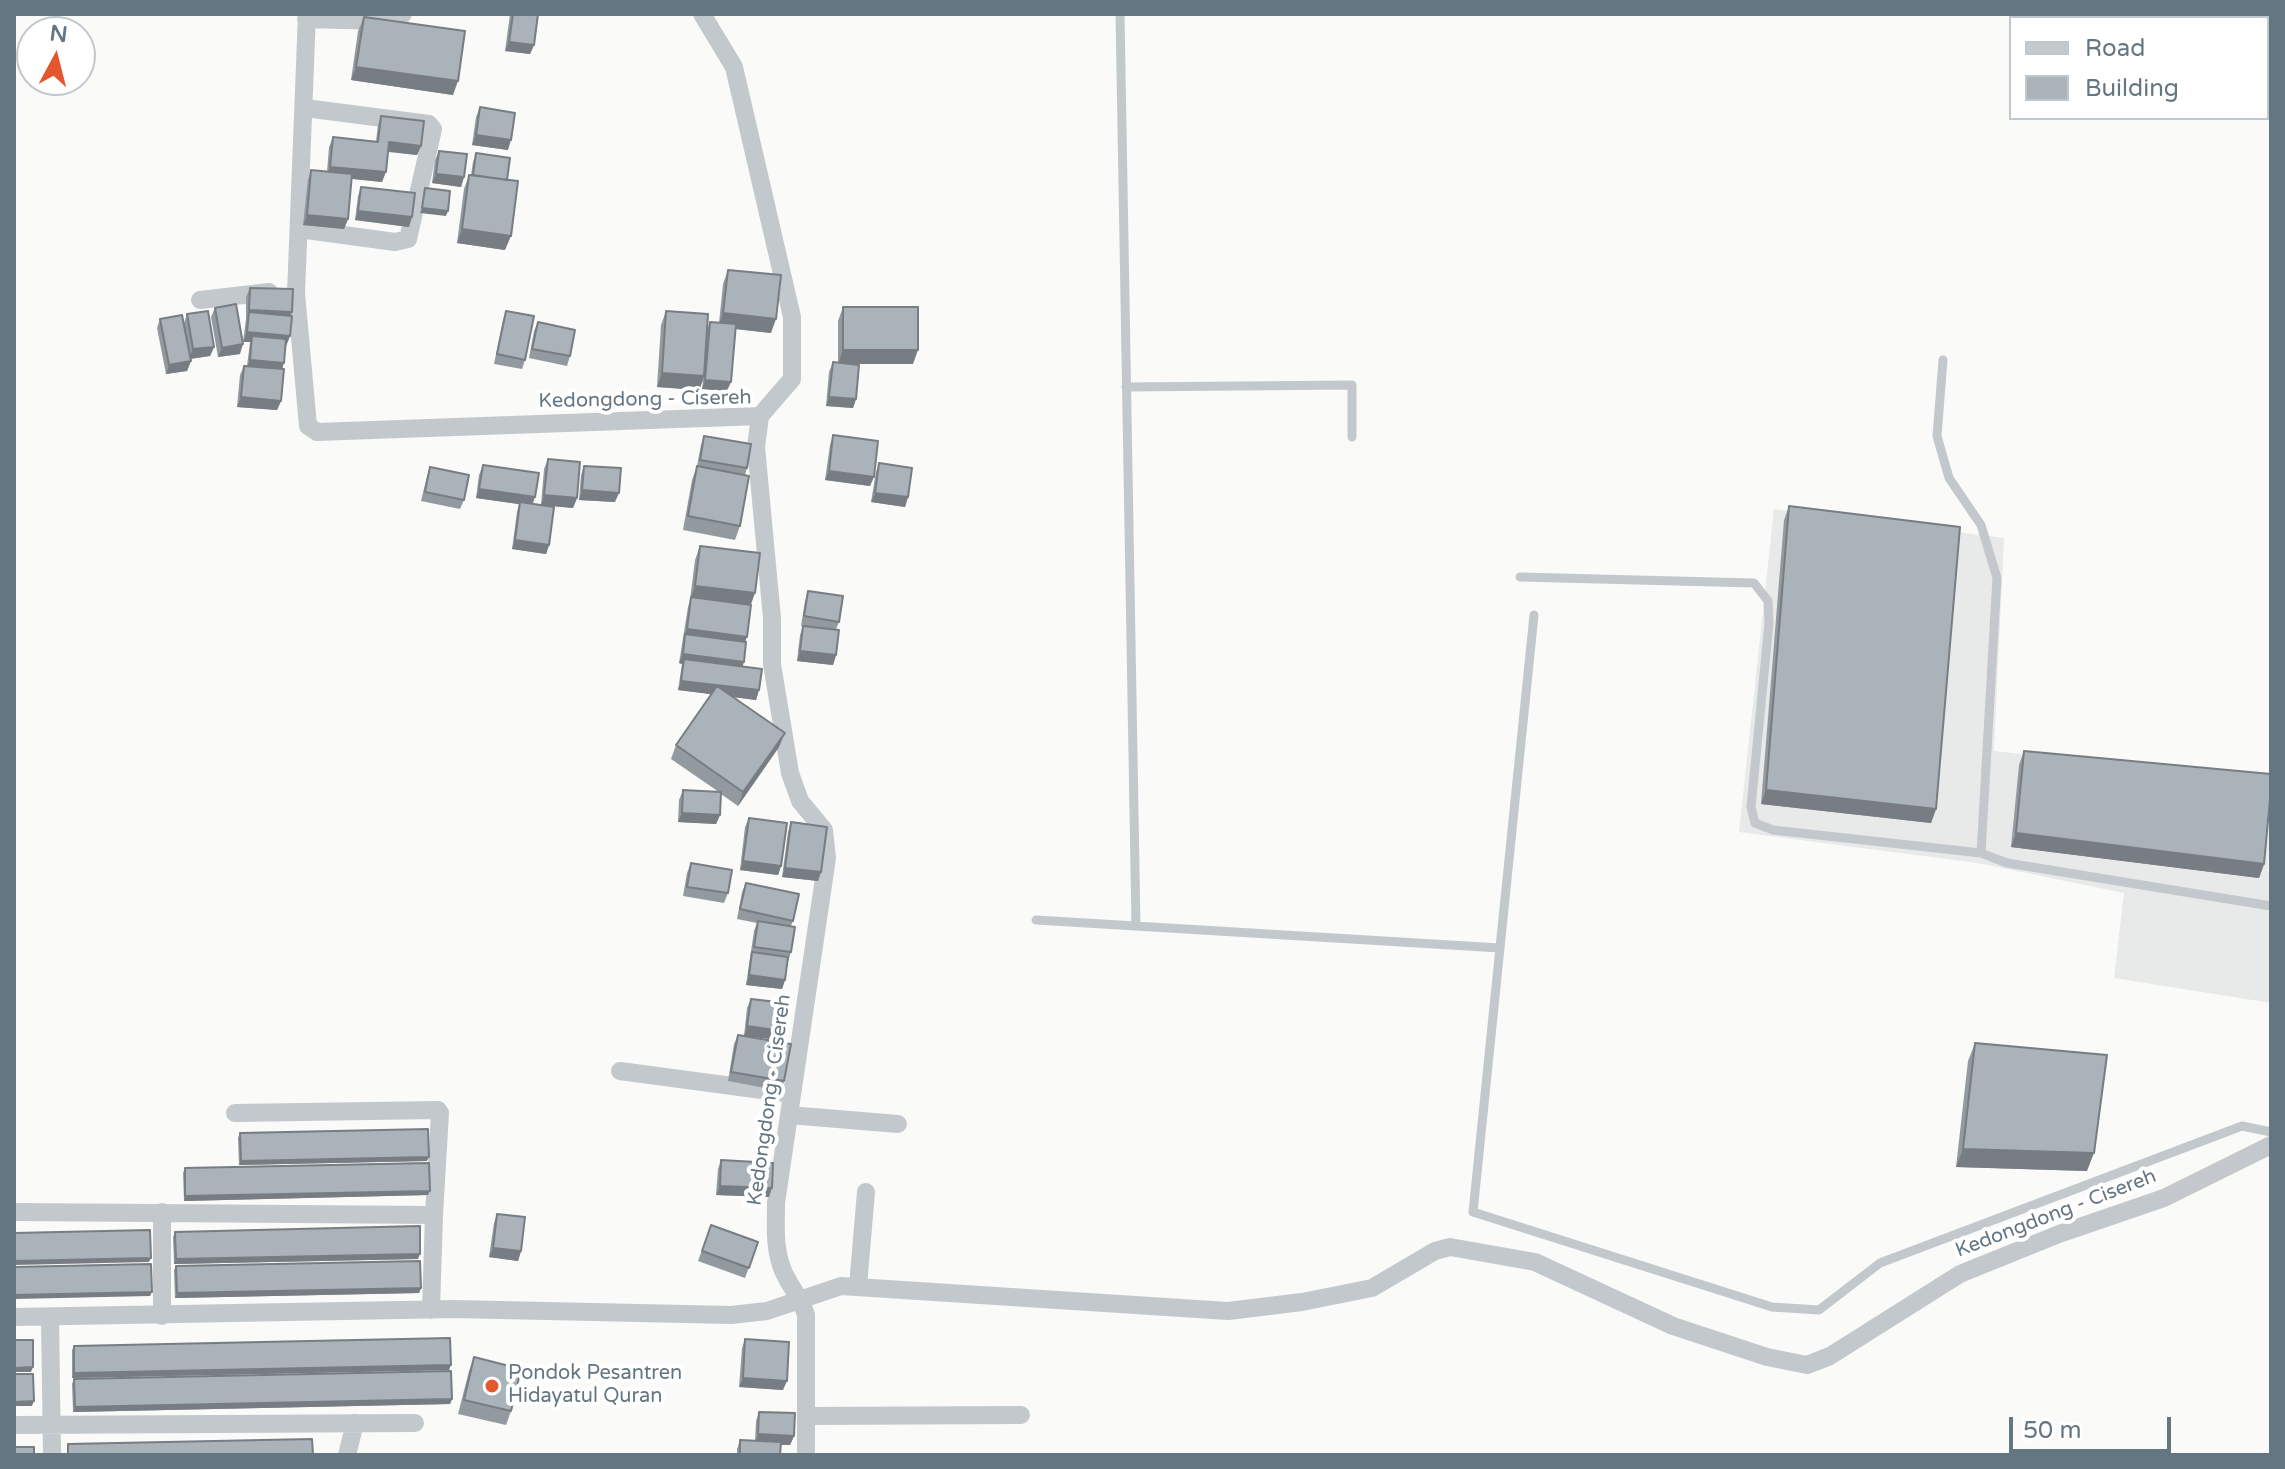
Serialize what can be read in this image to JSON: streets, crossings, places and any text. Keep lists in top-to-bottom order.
{
  "streets": {
    "street": ["Kedongdong - Cisereh"]
  },
  "places": ["Pondok Pesantren Hidayatul Quran"],
  "legend": ["Road", "Building"],
  "scale_bar": "50 m",
  "north": "top"
}
